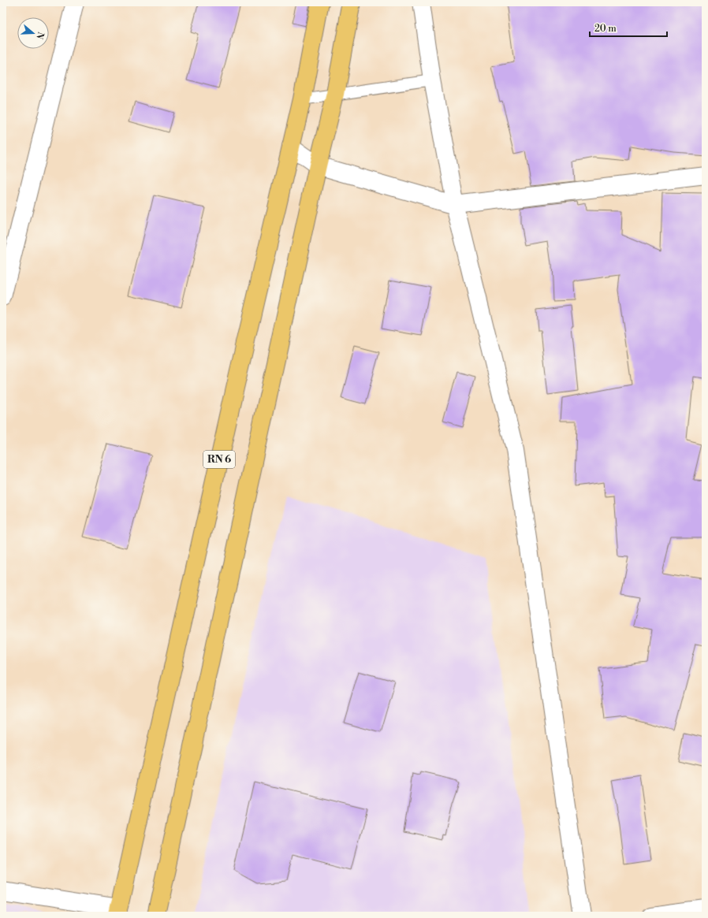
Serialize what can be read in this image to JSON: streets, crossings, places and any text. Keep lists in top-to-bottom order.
{
  "streets": {
    "main road": ["RN 6"]
  },
  "scale_bar": "20 m",
  "north": "right"
}
